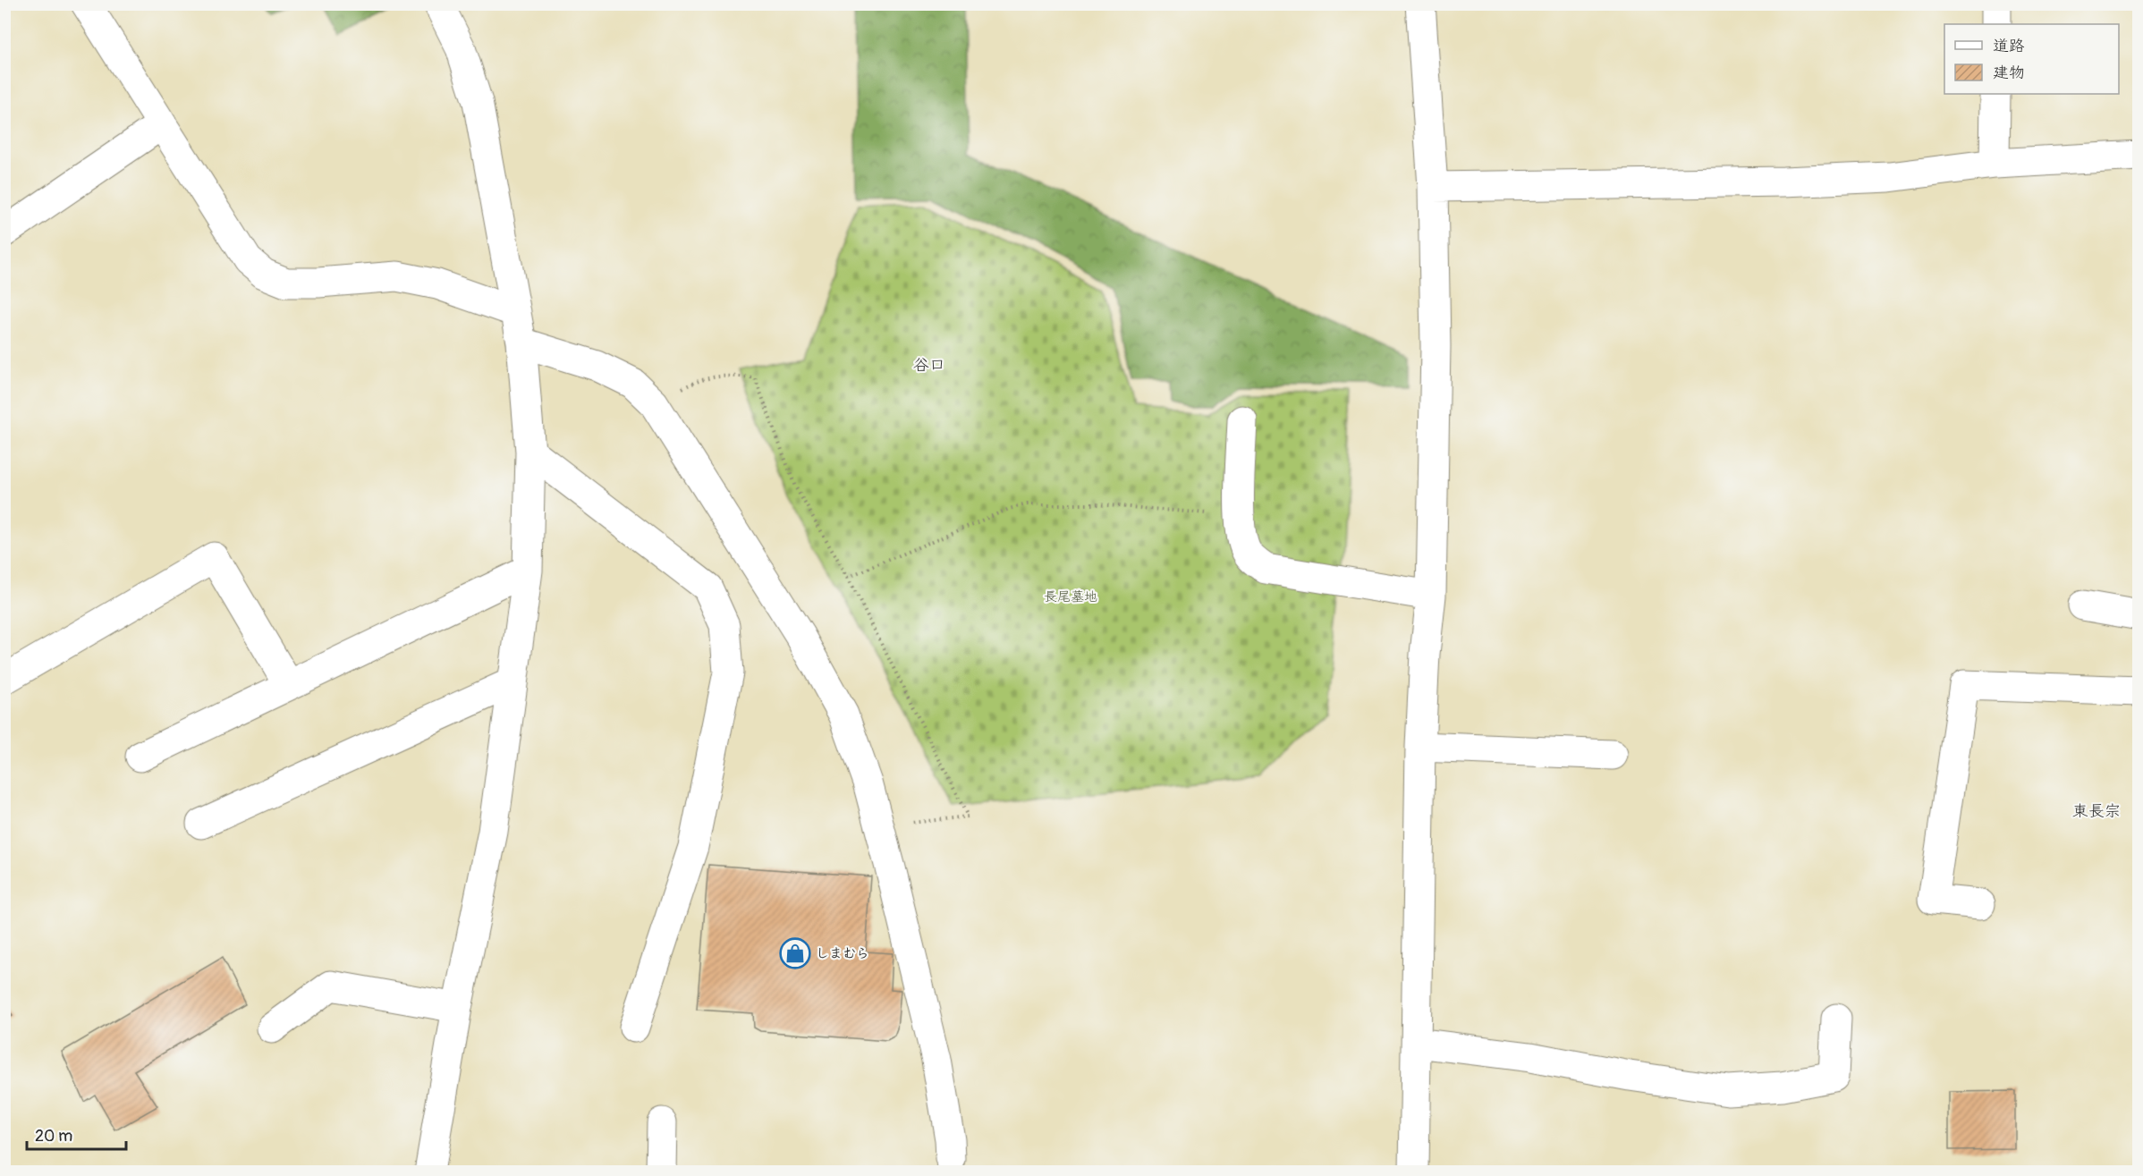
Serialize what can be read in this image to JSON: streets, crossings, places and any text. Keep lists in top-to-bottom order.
{
  "districts": ["谷口", "東長宗"],
  "parks": ["長尾墓地"],
  "places": {
    "shop": ["しまむら"]
  },
  "legend": ["道路", "建物"],
  "scale_bar": "20 m"
}
